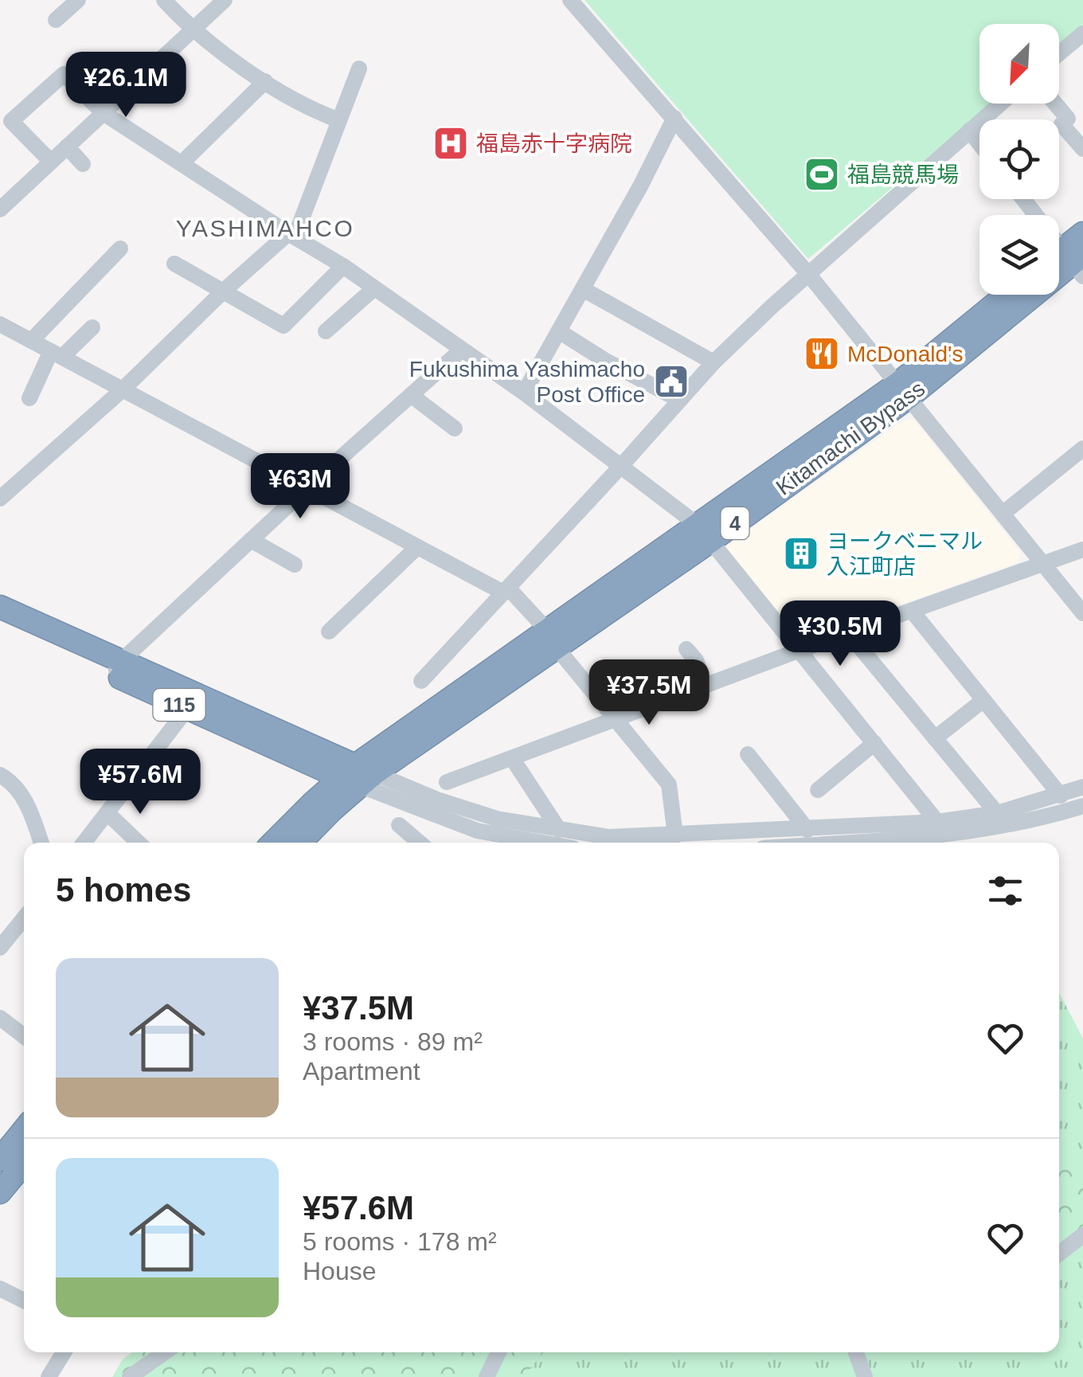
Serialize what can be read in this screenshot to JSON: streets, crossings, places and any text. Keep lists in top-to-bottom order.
{
  "streets": {
    "highway": ["Kitamachi Bypass", "4", "115"]
  },
  "crossings": [
    ["Kitamachi Bypass", "4"],
    ["Kitamachi Bypass", "115"],
    ["4", "115"]
  ],
  "districts": ["YASHIMAHCO"],
  "places": {
    "hospital": ["福島赤十字病院"],
    "sports": ["福島競馬場"],
    "restaurant": ["McDonald's"],
    "public building": ["Fukushima Yashimacho Post Office"],
    "building": ["ヨークベニマル 入江町店"]
  },
  "north": "bottom left",
  "page": {
    "price": [
      "¥26.1M",
      "¥63M",
      "¥30.5M",
      "¥37.5M",
      "¥57.6M"
    ],
    "heading": "5 homes",
    "list": [
      {
        "name": "¥37.5M",
        "note": "3 rooms · 89 m² · Apartment"
      },
      {
        "name": "¥57.6M",
        "note": "5 rooms · 178 m² · House"
      }
    ]
  }
}
